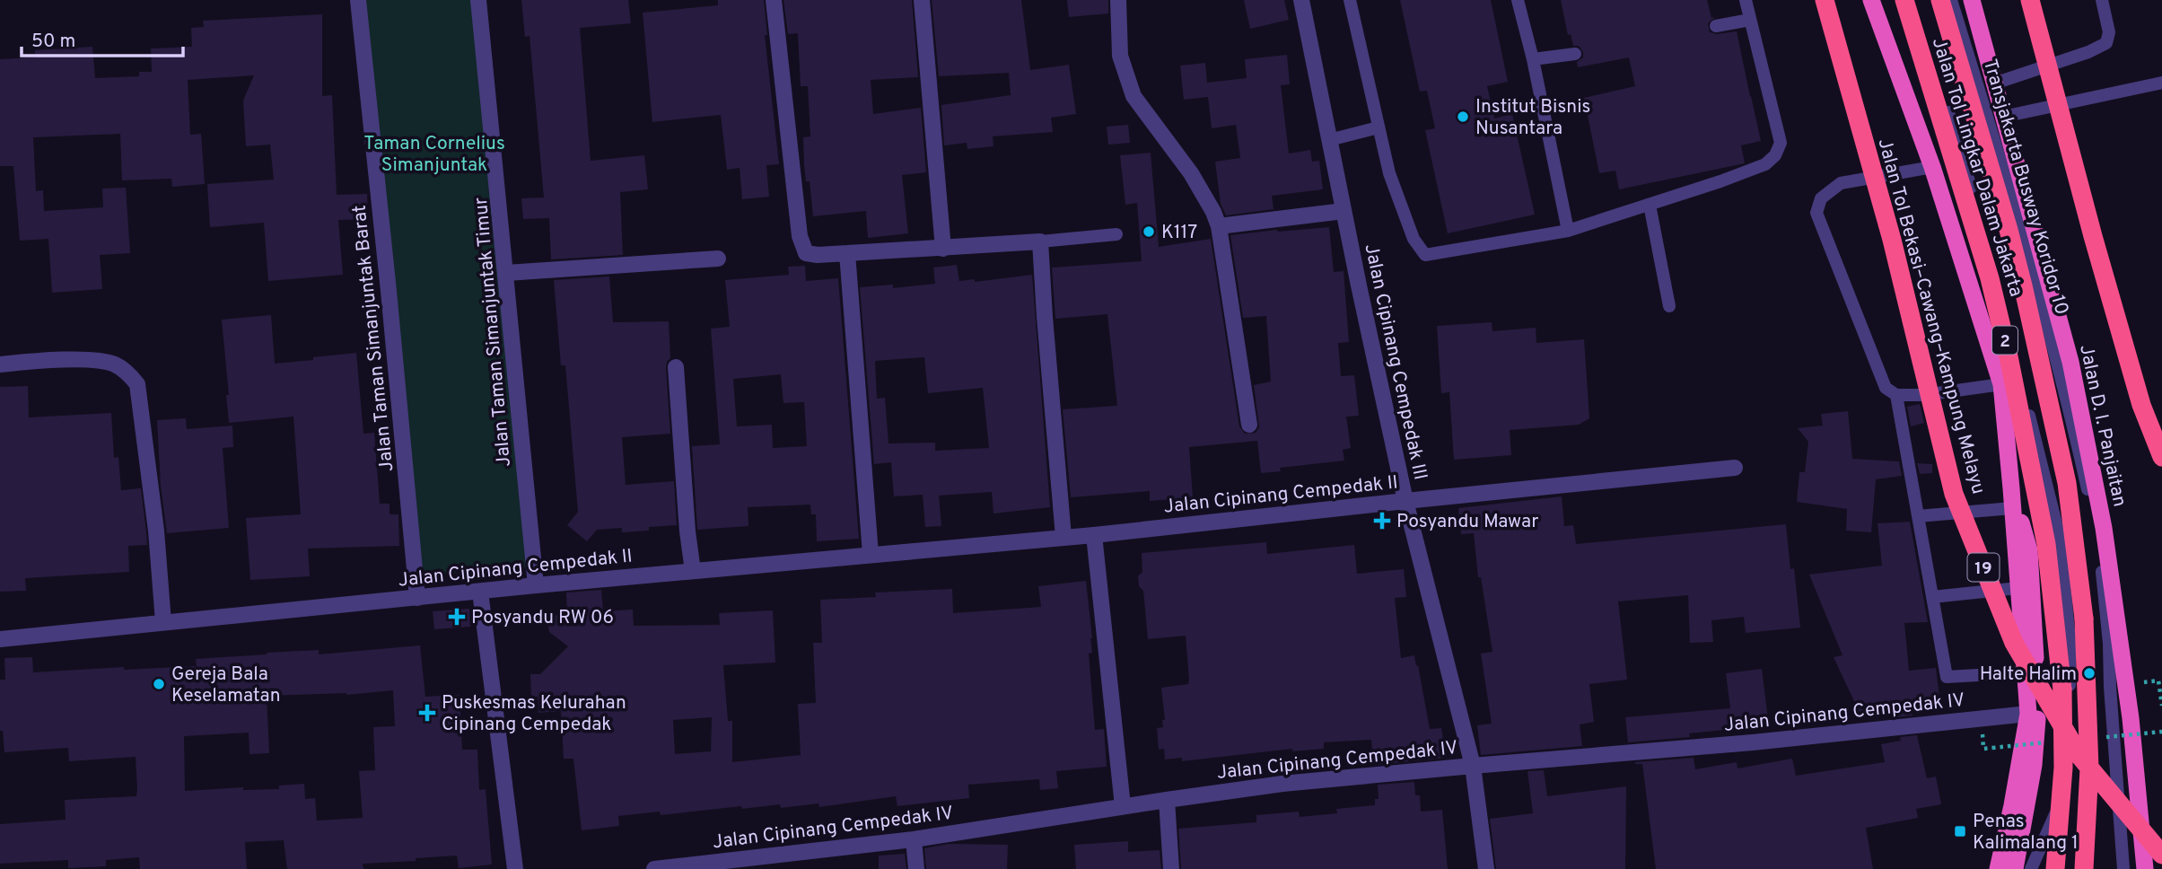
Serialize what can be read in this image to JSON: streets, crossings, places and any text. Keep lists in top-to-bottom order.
{
  "streets": {
    "highway": [
      "Jalan Tol Lingkar Dalam Jakarta",
      "Jalan Tol Bekasi–Cawang–Kampung Melayu",
      "2",
      "Jalan D. I. Panjaitan",
      "19"
    ],
    "street": [
      "Jalan Taman Simanjuntak Timur",
      "Jalan Taman Simanjuntak Barat",
      "Jalan Cipinang Cempedak III",
      "Jalan Cipinang Cempedak II",
      "Jalan Cipinang Cempedak IV"
    ],
    "lane": ["Transjakarta Busway Koridor 10"]
  },
  "crossings": [
    ["Jalan Taman Simanjuntak Timur", "Jalan Cipinang Cempedak II"],
    ["Jalan Taman Simanjuntak Barat", "Jalan Cipinang Cempedak II"],
    ["Jalan Cipinang Cempedak III", "Jalan Cipinang Cempedak II"],
    ["Jalan Cipinang Cempedak III", "Jalan Cipinang Cempedak IV"]
  ],
  "parks": ["Taman Cornelius Simanjuntak"],
  "places": {
    "other": [
      "Institut Bisnis Nusantara",
      "K117",
      "Halte Halim",
      "Gereja Bala Keselamatan"
    ],
    "health": ["Posyandu Mawar", "Posyandu RW 06", "Puskesmas Kelurahan Cipinang Cempedak"],
    "transit": ["Penas Kalimalang 1"]
  },
  "scale_bar": "50 m"
}
